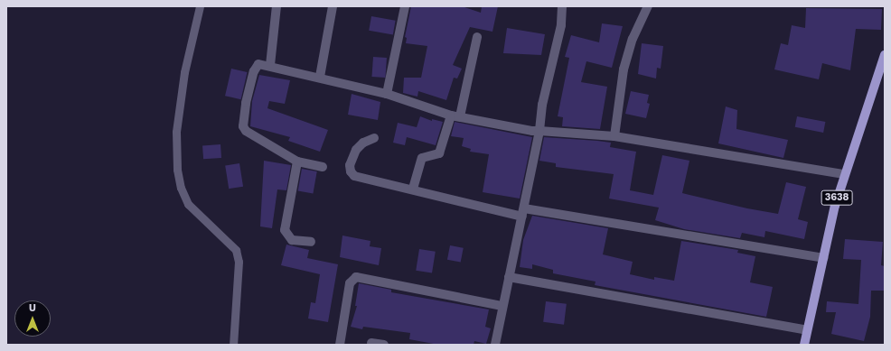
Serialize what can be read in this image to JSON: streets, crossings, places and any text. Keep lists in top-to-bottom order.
{
  "streets": {
    "main road": ["3638"]
  },
  "north": "top"
}
